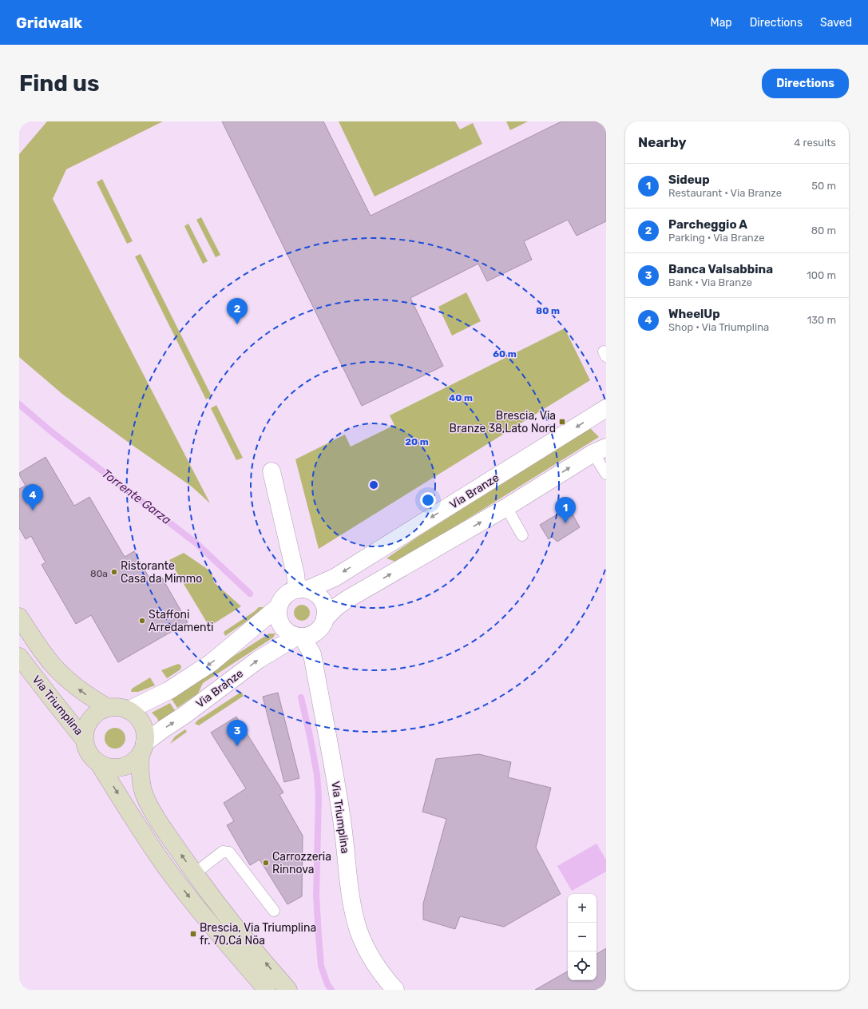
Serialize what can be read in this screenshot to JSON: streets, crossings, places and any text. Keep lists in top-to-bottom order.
{
  "streets": {
    "main road": ["Via Triumplina"],
    "street": ["Via Branze"]
  },
  "crossings": [
    ["Via Branze", "Via Triumplina"]
  ],
  "water": ["Torrente Garza"],
  "places": {
    "transit": ["Brescia, Via Branze 38,Lato Nord", "Brescia, Via Triumplina fr. 70,Cá Nöa"],
    "other": ["Ristorante Casa da Mimmo", "Staffoni Arredamenti", "Carrozzeria Rinnova"]
  },
  "house_numbers": ["80a"],
  "page": {
    "header": "Gridwalk",
    "nav": ["Map", "Directions", "Saved"],
    "buttons": "Directions",
    "title": "Find us",
    "heading": ["Nearby", "4 results"],
    "list": [
      {
        "mark": "1",
        "name": "Sideup",
        "note": "Restaurant · Via Branze",
        "value": "50 m"
      },
      {
        "mark": "2",
        "name": "Parcheggio A",
        "note": "Parking · Via Branze",
        "value": "80 m"
      },
      {
        "mark": "3",
        "name": "Banca Valsabbina",
        "note": "Bank · Via Branze",
        "value": "100 m"
      },
      {
        "mark": "4",
        "name": "WheelUp",
        "note": "Shop · Via Triumplina",
        "value": "130 m"
      }
    ],
    "pins": [
      "2",
      "4",
      "1",
      "3"
    ],
    "map_buttons": ["+", "−"]
  },
  "rings": [
    "80 m",
    "60 m",
    "40 m",
    "20 m"
  ]
}
